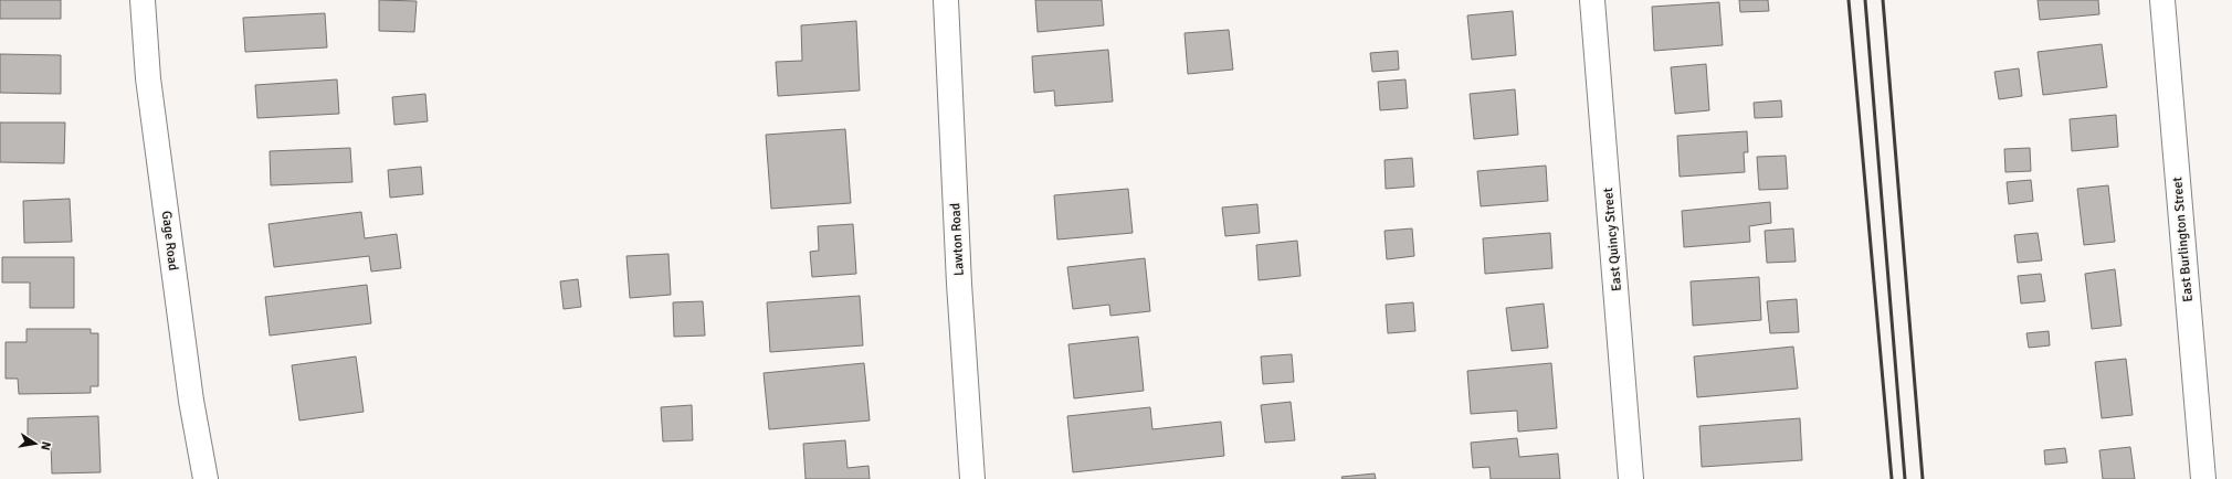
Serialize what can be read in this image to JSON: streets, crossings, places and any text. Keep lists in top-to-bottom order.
{
  "streets": {
    "street": [
      "Lawton Road",
      "East Quincy Street",
      "East Burlington Street",
      "Gage Road"
    ]
  },
  "north": "right"
}
